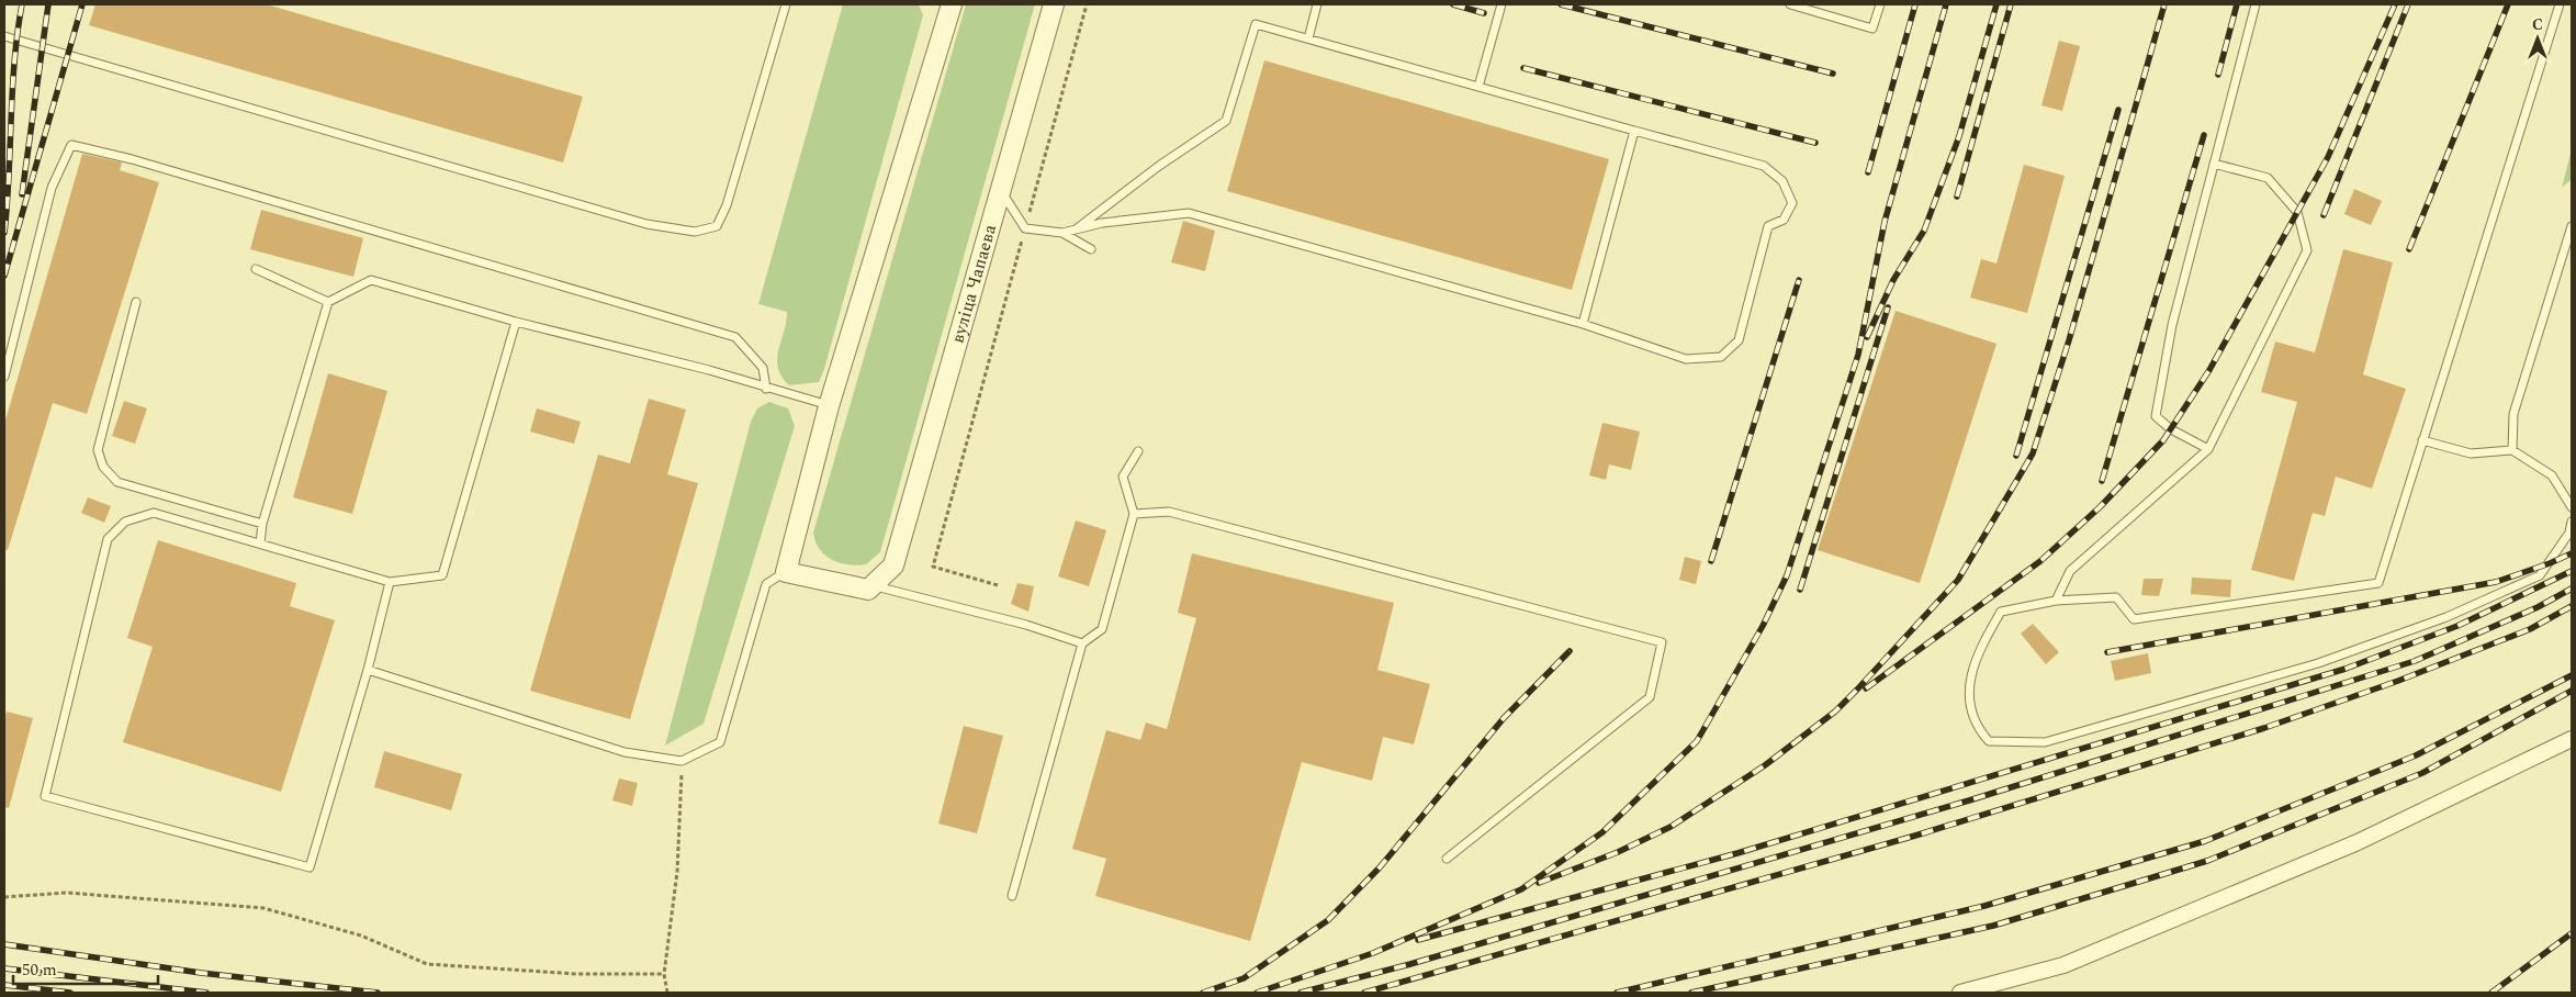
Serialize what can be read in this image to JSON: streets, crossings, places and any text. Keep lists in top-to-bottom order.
{
  "streets": {
    "street": ["вуліца Чапаева"]
  },
  "scale_bar": "50 m",
  "north": "top"
}
